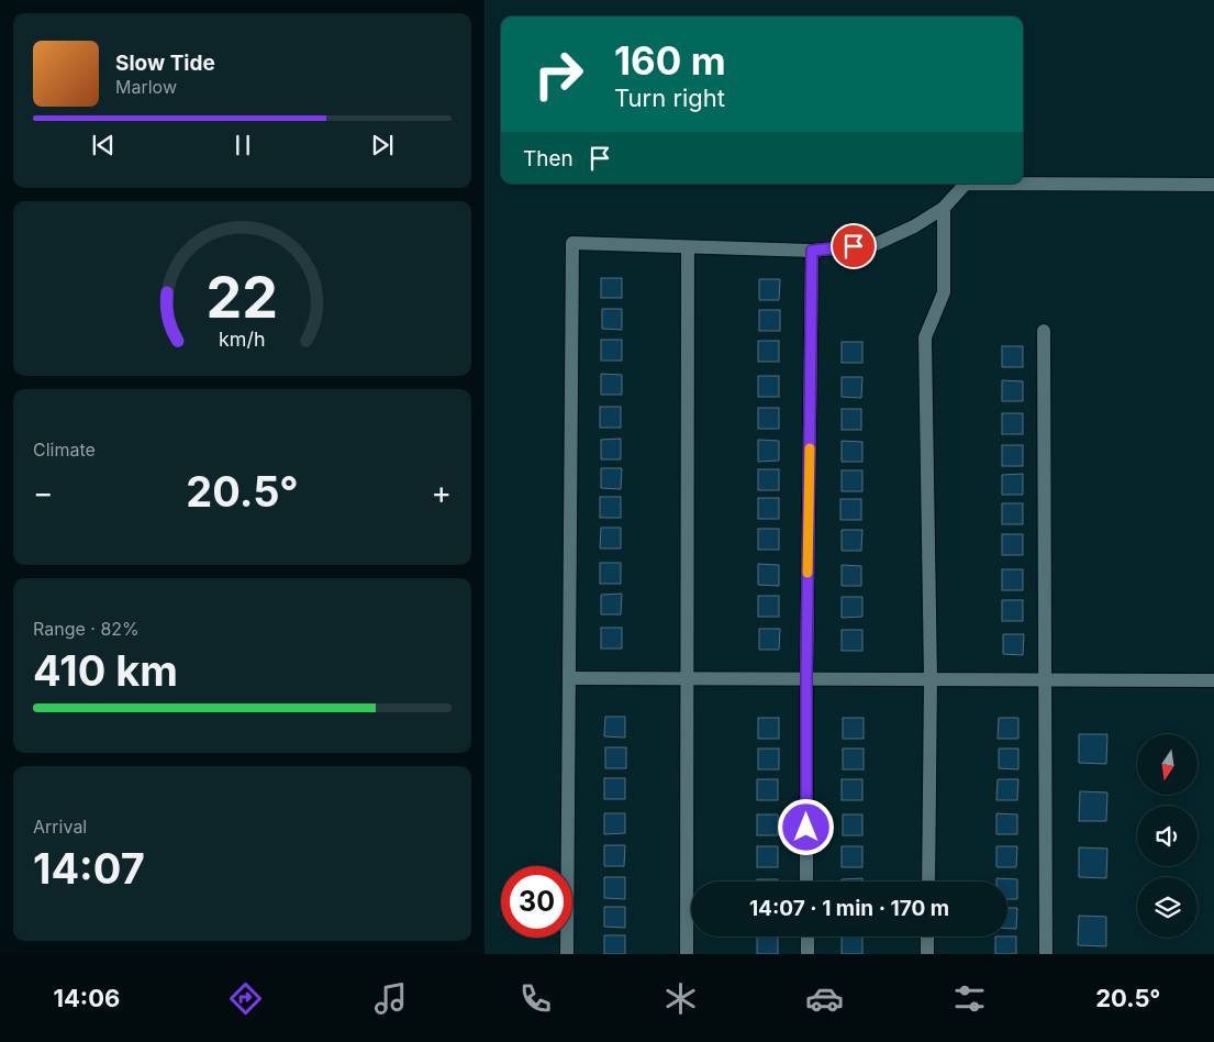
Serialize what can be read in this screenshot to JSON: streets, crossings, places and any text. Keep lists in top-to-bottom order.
{
  "north": "bottom",
  "page": {
    "turn": ["160 m", "Turn right"],
    "song": ["Slow Tide", "Marlow"],
    "then": "Then",
    "tile": [
      "Climate",
      ["Range · 82%", "410 km"],
      ["Arrival", "14:07"]
    ],
    "heat": ["−", "20.5°", "+"],
    "limit": "30",
    "trip": "14:07 · 1 min · 170 m",
    "tabs": ["14:06", "20.5°"],
    "gauge": ["22", "km/h"]
  }
}
